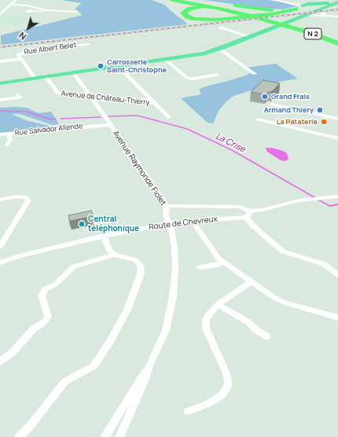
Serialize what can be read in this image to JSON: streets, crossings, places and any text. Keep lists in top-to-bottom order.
{
  "streets": {
    "highway": ["N 2"],
    "street": [
      "Rue Albert Belet",
      "Avenue de Château-Thierry",
      "Rue Salvador Allende",
      "Avenue Raymonde Fiolet",
      "Route de Chevreux"
    ]
  },
  "crossings": [
    ["Avenue de Château-Thierry", "Avenue Raymonde Fiolet"],
    ["Rue Salvador Allende", "Avenue Raymonde Fiolet"],
    ["Avenue Raymonde Fiolet", "Route de Chevreux"]
  ],
  "water": ["La Crise"],
  "places": [
    "Carrosserie Saint-Christophe",
    "Grand Frais",
    "Armand Thiery",
    "La Pataterie",
    "Central téléphonique"
  ],
  "north": "bottom left"
}
